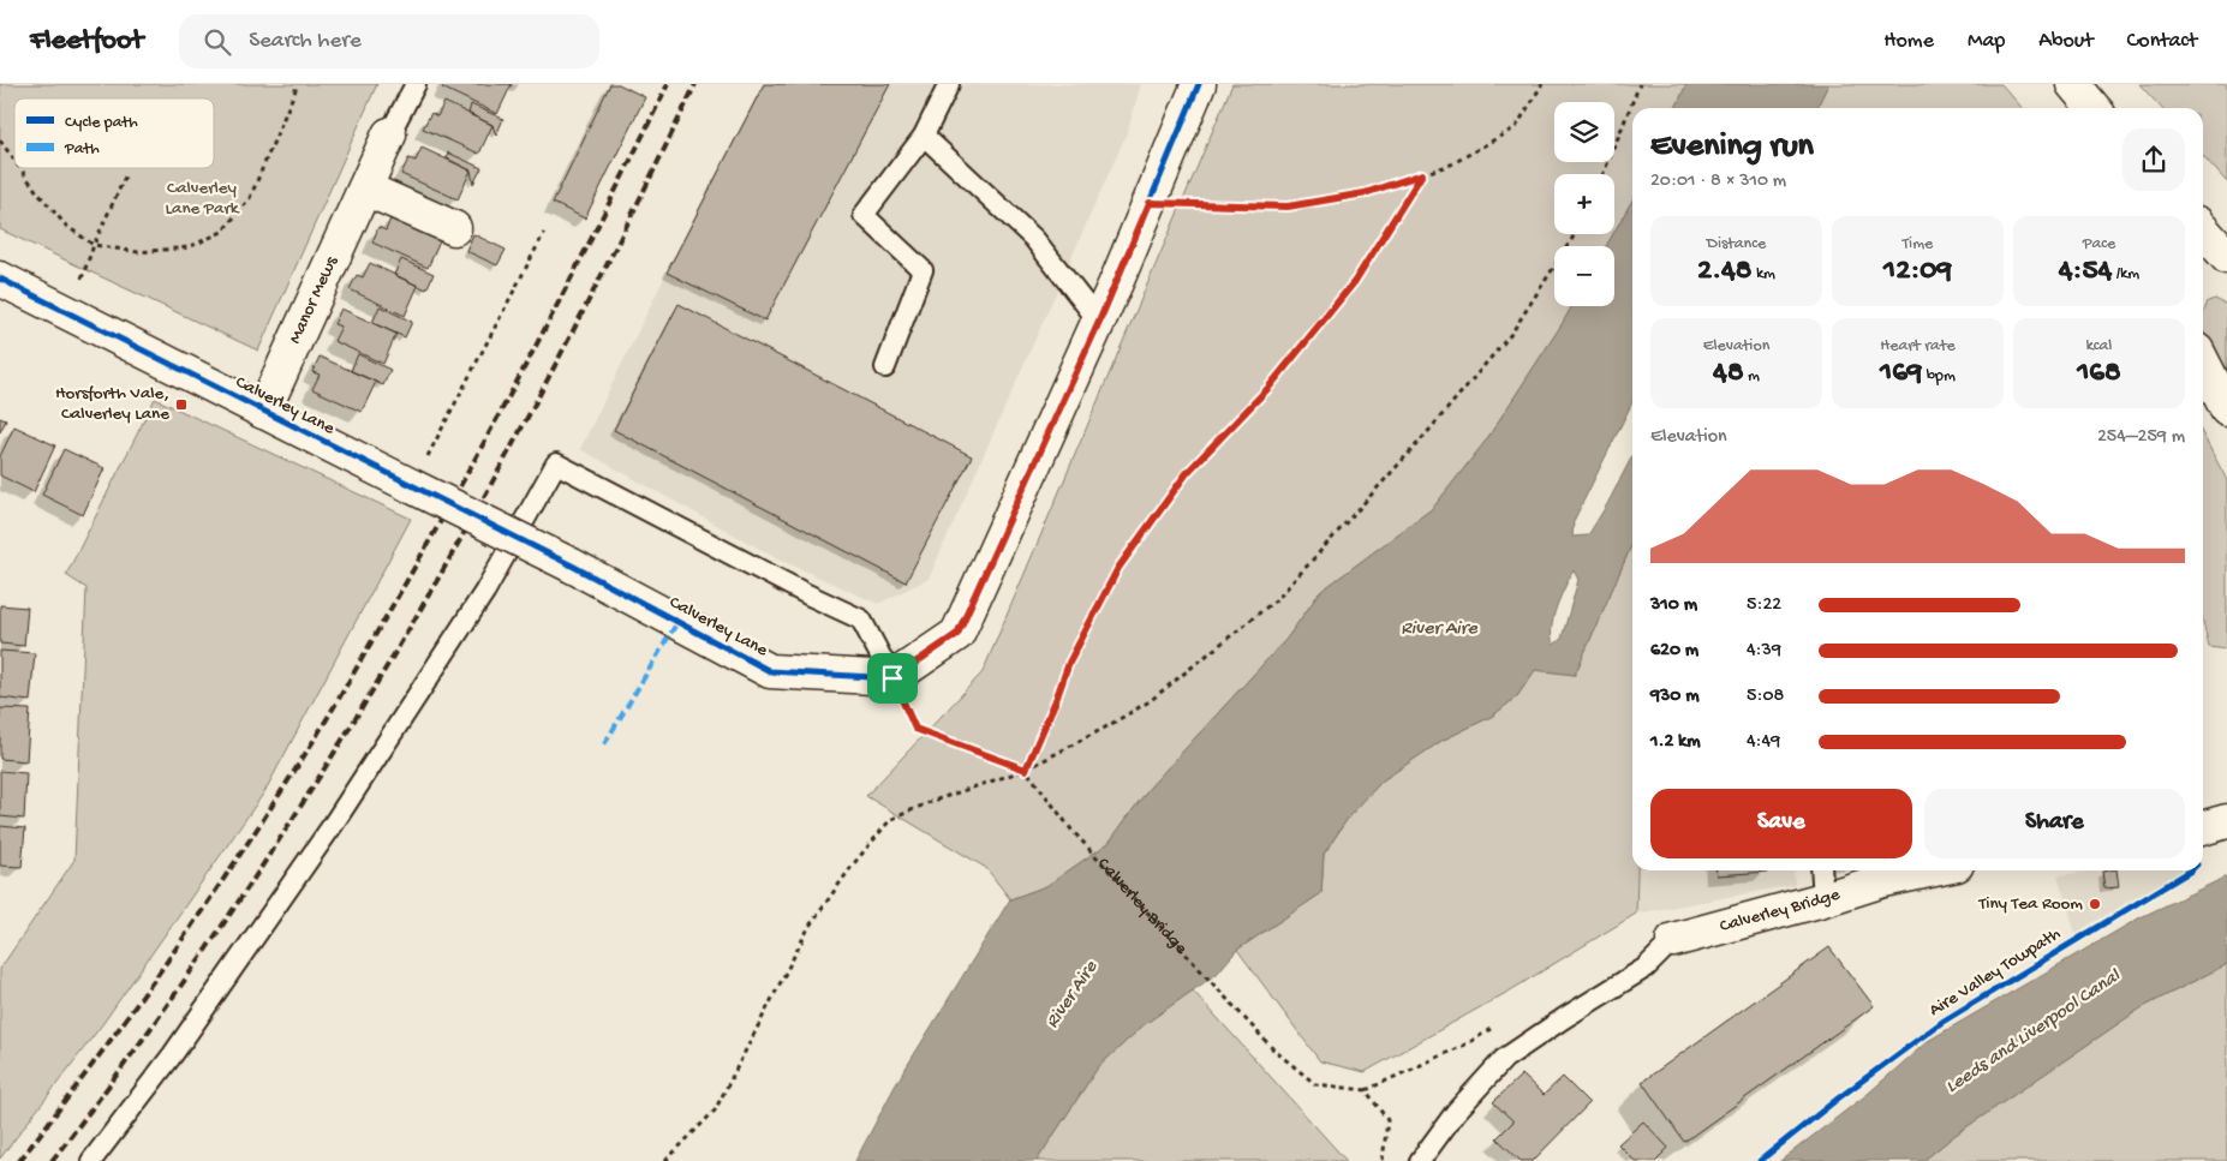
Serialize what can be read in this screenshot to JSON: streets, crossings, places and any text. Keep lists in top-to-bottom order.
{
  "streets": {
    "main road": ["Manor Mews", "Calverley Lane", "Calverley Bridge"],
    "cycle path": ["Aire Valley Towpath"]
  },
  "crossings": [
    ["Manor Mews", "Calverley Lane"]
  ],
  "water": ["River Aire", "Leeds and Liverpool Canal"],
  "parks": ["Calverley Lane Park"],
  "places": {
    "transit": ["Horsforth Vale, Calverley Lane"],
    "other": ["Tiny Tea Room"]
  },
  "legend": ["Cycle path", "Path"],
  "page": {
    "header": "Fleetfoot",
    "search": "Search here",
    "nav": [
      "Home",
      "Map",
      "About",
      "Contact"
    ],
    "map_buttons": ["+", "−"],
    "heading": ["Evening run", "20:01 · 8 × 310 m"],
    "stats": [
      ["Distance", "2.48 km"],
      ["Time", "12:09"],
      ["Pace", "4:54 /km"],
      ["Elevation", "48 m"],
      ["Heart rate", "169 bpm"],
      ["kcal", "168"]
    ],
    "chart": ["Elevation", "254–259 m"],
    "list": [
      {
        "name": "310 m",
        "note": "5:22"
      },
      {
        "name": "620 m",
        "note": "4:39"
      },
      {
        "name": "930 m",
        "note": "5:08"
      },
      {
        "name": "1.2 km",
        "note": "4:49"
      }
    ],
    "buttons": ["Save", "Share"]
  }
}
